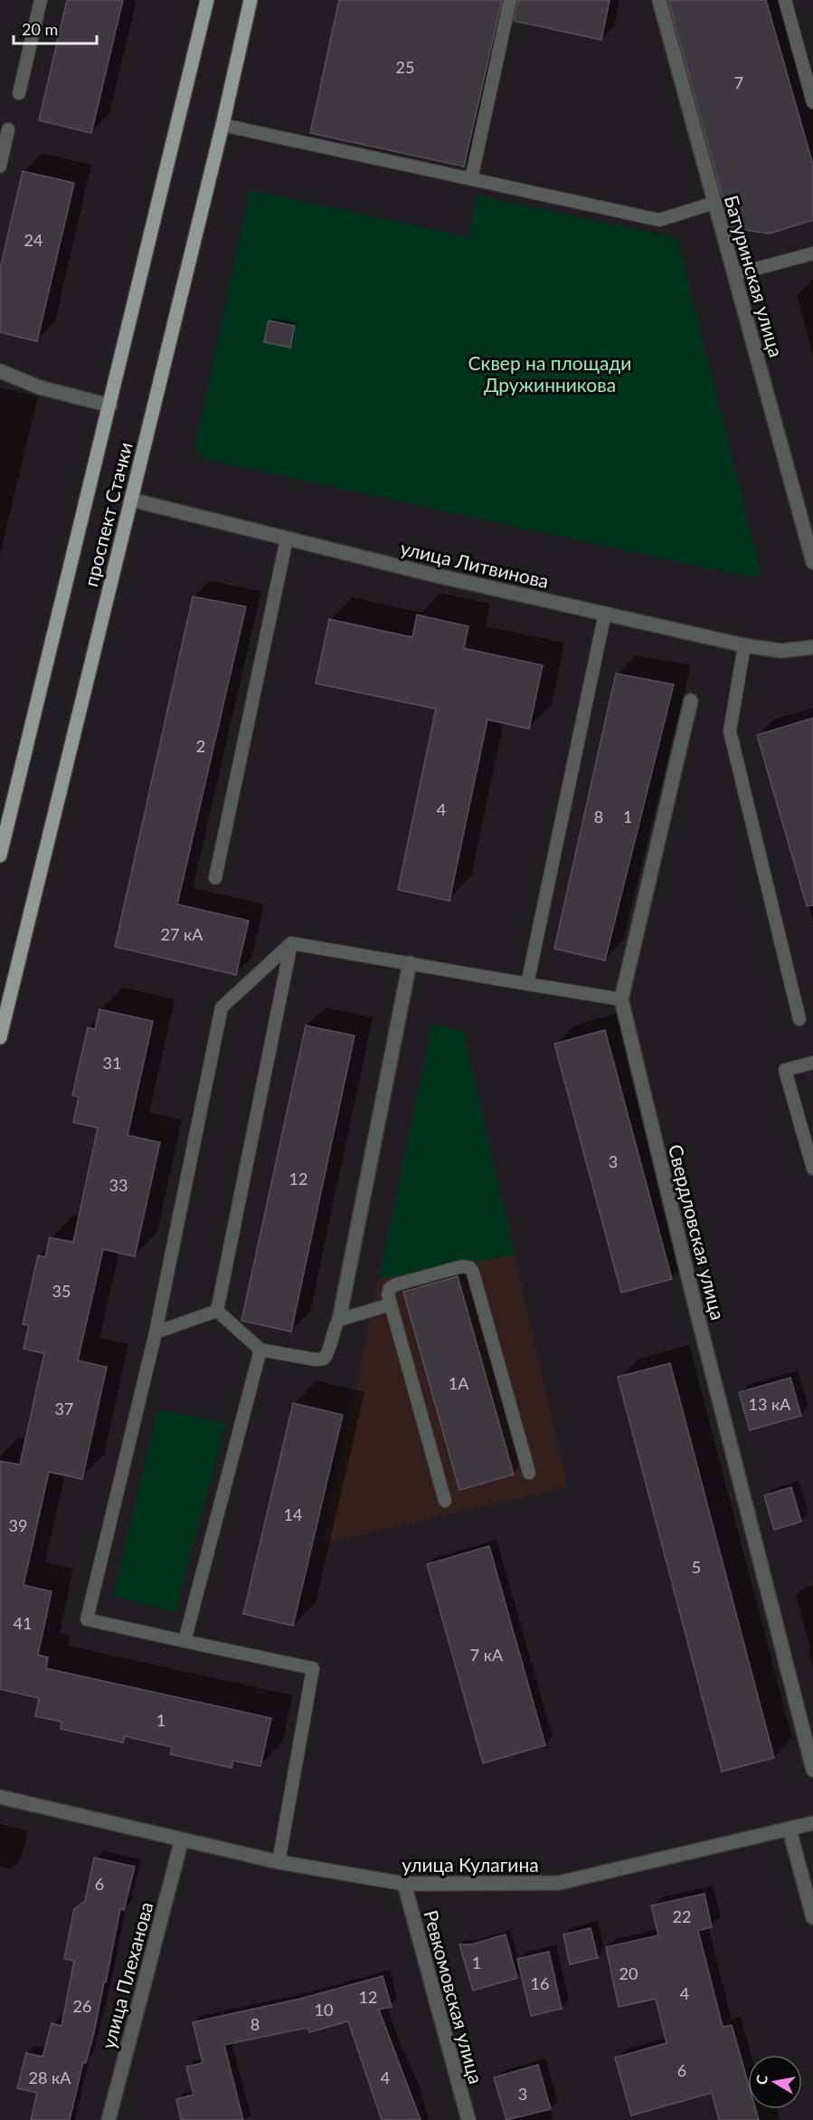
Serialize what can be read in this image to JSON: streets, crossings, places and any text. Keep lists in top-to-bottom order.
{
  "streets": {
    "main road": ["проспект Стачки"],
    "street": [
      "Батуринская улица",
      "улица Литвинова",
      "Свердловская улица",
      "улица Кулагина",
      "улица Плеханова",
      "Ревкомовская улица"
    ]
  },
  "crossings": [
    ["проспект Стачки", "улица Литвинова"],
    ["улица Кулагина", "улица Плеханова"],
    ["улица Кулагина", "Ревкомовская улица"]
  ],
  "parks": ["Сквер на площади Дружинникова"],
  "house_numbers": [
    "25",
    "7",
    "24",
    "2",
    "4",
    "8",
    "1",
    "27 кА",
    "31",
    "3",
    "12",
    "33",
    "35",
    "1А",
    "13 кА",
    "37",
    "14",
    "39",
    "5",
    "41",
    "7 кА",
    "1",
    "6",
    "22",
    "1",
    "20",
    "16",
    "4",
    "12",
    "26",
    "10",
    "8",
    "6",
    "28 кА",
    "4",
    "3"
  ],
  "scale_bar": "20 m",
  "north": "left"
}
